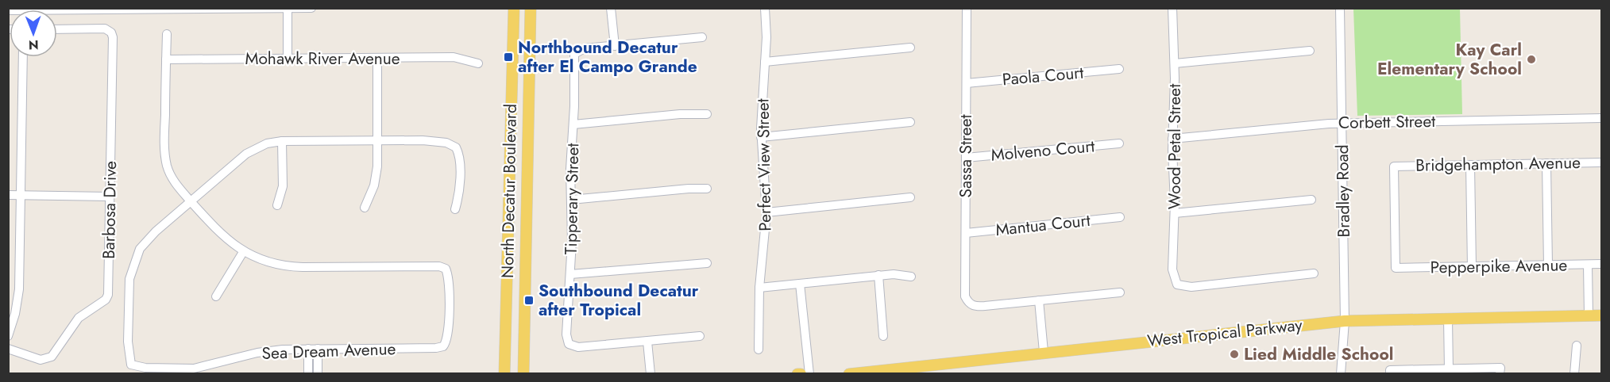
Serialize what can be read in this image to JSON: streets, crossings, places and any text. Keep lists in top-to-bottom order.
{
  "streets": {
    "main road": ["North Decatur Boulevard", "West Tropical Parkway"],
    "street": [
      "Mohawk River Avenue",
      "Paola Court",
      "Corbett Street",
      "Wood Petal Street",
      "Molveno Court",
      "Sassa Street",
      "Bridgehampton Avenue",
      "Perfect View Street",
      "Bradley Road",
      "Tipperary Street",
      "Barbosa Drive",
      "Mantua Court",
      "Pepperpike Avenue",
      "Sea Dream Avenue"
    ]
  },
  "crossings": [
    ["Paola Court", "Sassa Street"],
    ["Corbett Street", "Wood Petal Street"],
    ["Corbett Street", "Bradley Road"],
    ["Molveno Court", "Sassa Street"],
    ["Sassa Street", "Mantua Court"],
    ["Bridgehampton Avenue", "Pepperpike Avenue"],
    ["Bradley Road", "West Tropical Parkway"]
  ],
  "places": {
    "transit": ["Northbound Decatur after El Campo Grande", "Southbound Decatur after Tropical"],
    "other": ["Kay Carl Elementary School", "Lied Middle School"]
  },
  "north": "bottom"
}
